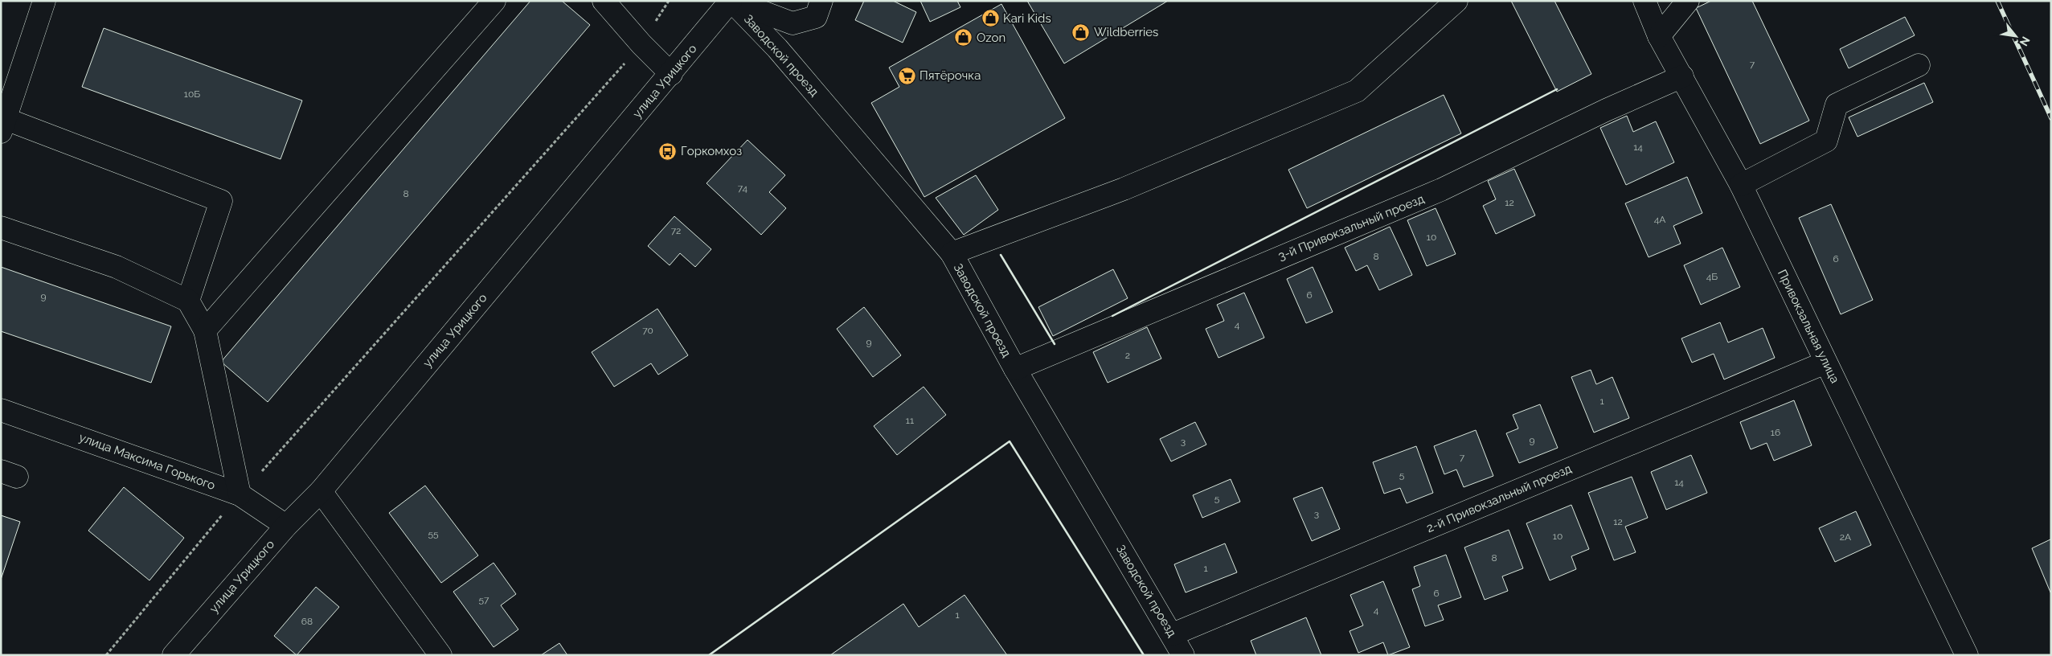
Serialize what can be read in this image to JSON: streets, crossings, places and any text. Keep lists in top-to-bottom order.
{
  "streets": {
    "street": [
      "Заводской проезд",
      "улица Урицкого",
      "3-й Привокзальный проезд",
      "Привокзальная улица",
      "улица Максима Горького",
      "2-й Привокзальный проезд"
    ]
  },
  "crossings": [
    ["Заводской проезд", "улица Урицкого"],
    ["Заводской проезд", "3-й Привокзальный проезд"],
    ["Заводской проезд", "2-й Привокзальный проезд"],
    ["улица Урицкого", "улица Максима Горького"],
    ["3-й Привокзальный проезд", "Привокзальная улица"],
    ["Привокзальная улица", "2-й Привокзальный проезд"]
  ],
  "places": {
    "shop": ["Kari Kids", "Wildberries", "Ozon"],
    "supermarket": ["Пятёрочка"],
    "bus stop": ["Горкомхоз"]
  },
  "house_numbers": [
    "7",
    "10Б",
    "14",
    "74",
    "8",
    "12",
    "4А",
    "72",
    "10",
    "8",
    "6",
    "4Б",
    "6",
    "9",
    "4",
    "70",
    "9",
    "2",
    "1",
    "11",
    "16",
    "9",
    "3",
    "7",
    "5",
    "14",
    "5",
    "3",
    "12",
    "55",
    "10",
    "2А",
    "8",
    "1",
    "6",
    "57",
    "4",
    "1",
    "68"
  ],
  "north": "bottom right"
}
